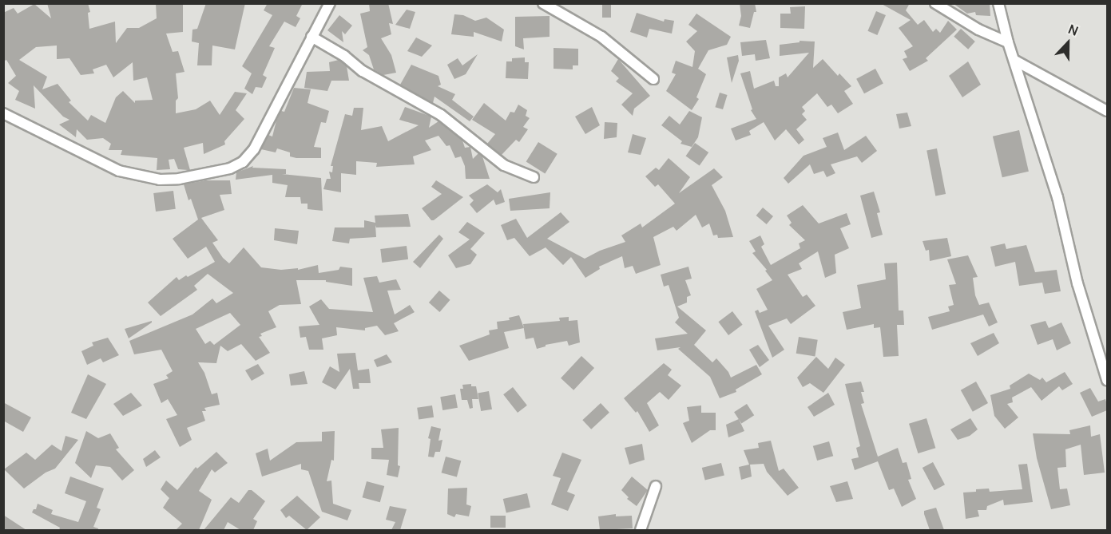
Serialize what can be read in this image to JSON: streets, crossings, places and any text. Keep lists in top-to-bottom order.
{
  "north": "top"
}
